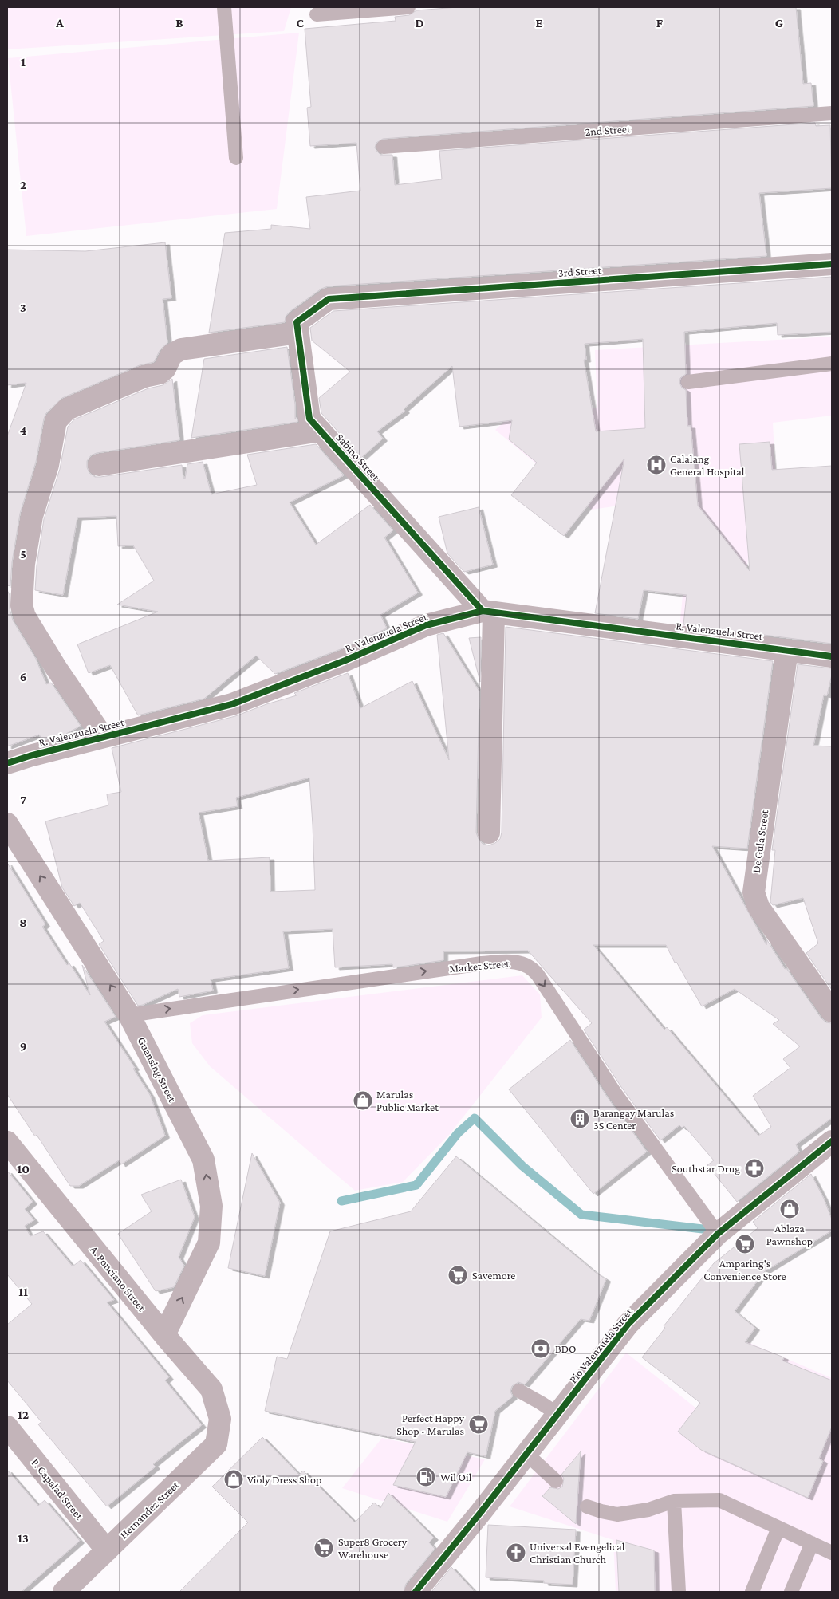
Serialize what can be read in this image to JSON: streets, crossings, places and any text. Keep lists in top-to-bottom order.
{
  "streets": {
    "street": [
      "3rd Street",
      "Sabino Street",
      "R. Valenzuela Street",
      "De Gula Street",
      "Guansing Street",
      "A. Ponciano Street",
      "Pio Valenzuela Street",
      "P. Capalad Street",
      "Hernandez Street"
    ],
    "lane": ["2nd Street", "Market Street"]
  },
  "crossings": [
    ["3rd Street", "Sabino Street"],
    ["Sabino Street", "R. Valenzuela Street"],
    ["R. Valenzuela Street", "De Gula Street"],
    ["Market Street", "Guansing Street"],
    ["Market Street", "Pio Valenzuela Street"],
    ["Guansing Street", "A. Ponciano Street"],
    ["A. Ponciano Street", "Hernandez Street"],
    ["P. Capalad Street", "Hernandez Street"]
  ],
  "one_way": ["Market Street", "Guansing Street"],
  "places": {
    "hospital": ["Calalang General Hospital"],
    "shop": ["Marulas Public Market", "Ablaza Pawnshop", "Violy Dress Shop"],
    "building": ["Barangay Marulas 3S Center"],
    "pharmacy": ["Southstar Drug"],
    "supermarket": [
      "Amparing's Convenience Store",
      "Savemore",
      "Perfect Happy Shop - Marulas",
      "Super8 Grocery Warehouse"
    ],
    "bank": ["BDO"],
    "fuel station": ["Wil Oil"],
    "church": ["Universal Evengelical Christian Church"]
  },
  "grid": {
    "columns": [
      "A",
      "B",
      "C",
      "D",
      "E",
      "F",
      "G"
    ],
    "rows": [
      "1",
      "2",
      "3",
      "4",
      "5",
      "6",
      "7",
      "8",
      "9",
      "10",
      "11",
      "12",
      "13"
    ]
  }
}
